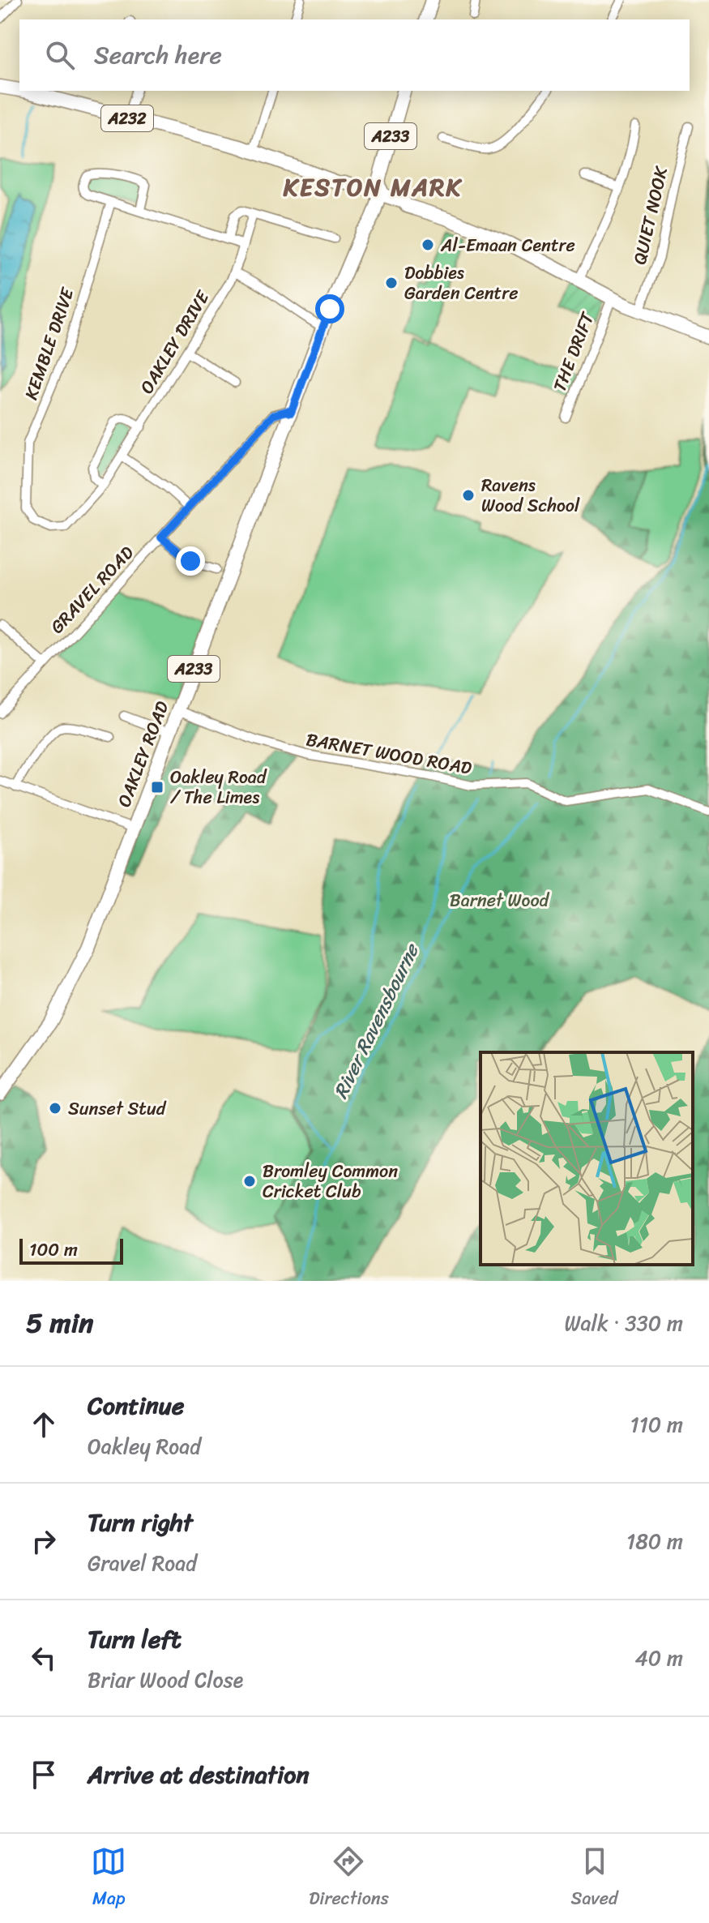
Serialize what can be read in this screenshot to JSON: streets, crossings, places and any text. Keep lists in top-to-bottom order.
{
  "streets": {
    "main road": ["A232", "A233", "OAKLEY ROAD"],
    "street": [
      "QUIET NOOK",
      "OAKLEY DRIVE",
      "KEMBLE DRIVE",
      "THE DRIFT",
      "GRAVEL ROAD",
      "BARNET WOOD ROAD"
    ]
  },
  "crossings": [
    ["A232", "A233"],
    ["A232", "QUIET NOOK"],
    ["A232", "THE DRIFT"],
    ["A232", "OAKLEY ROAD"],
    ["A233", "OAKLEY ROAD"],
    ["OAKLEY DRIVE", "KEMBLE DRIVE"],
    ["GRAVEL ROAD", "OAKLEY ROAD"],
    ["BARNET WOOD ROAD", "OAKLEY ROAD"]
  ],
  "districts": ["KESTON MARK"],
  "water": ["River Ravensbourne"],
  "parks": ["Barnet Wood"],
  "places": {
    "other": [
      "Al-Emaan Centre",
      "Dobbies Garden Centre",
      "Ravens Wood School",
      "Sunset Stud",
      "Bromley Common Cricket Club"
    ],
    "transit": ["Oakley Road / The Limes"]
  },
  "scale_bar": "100 m",
  "page": {
    "search": "Search here",
    "scale": "100 m",
    "heading": ["5 min", "Walk · 330 m"],
    "list": [
      ["Continue", "Oakley Road", "110 m"],
      ["Turn right", "Gravel Road", "180 m"],
      ["Turn left", "Briar Wood Close", "40 m"],
      "Arrive at destination"
    ],
    "nav": ["Map", "Directions", "Saved"]
  }
}
